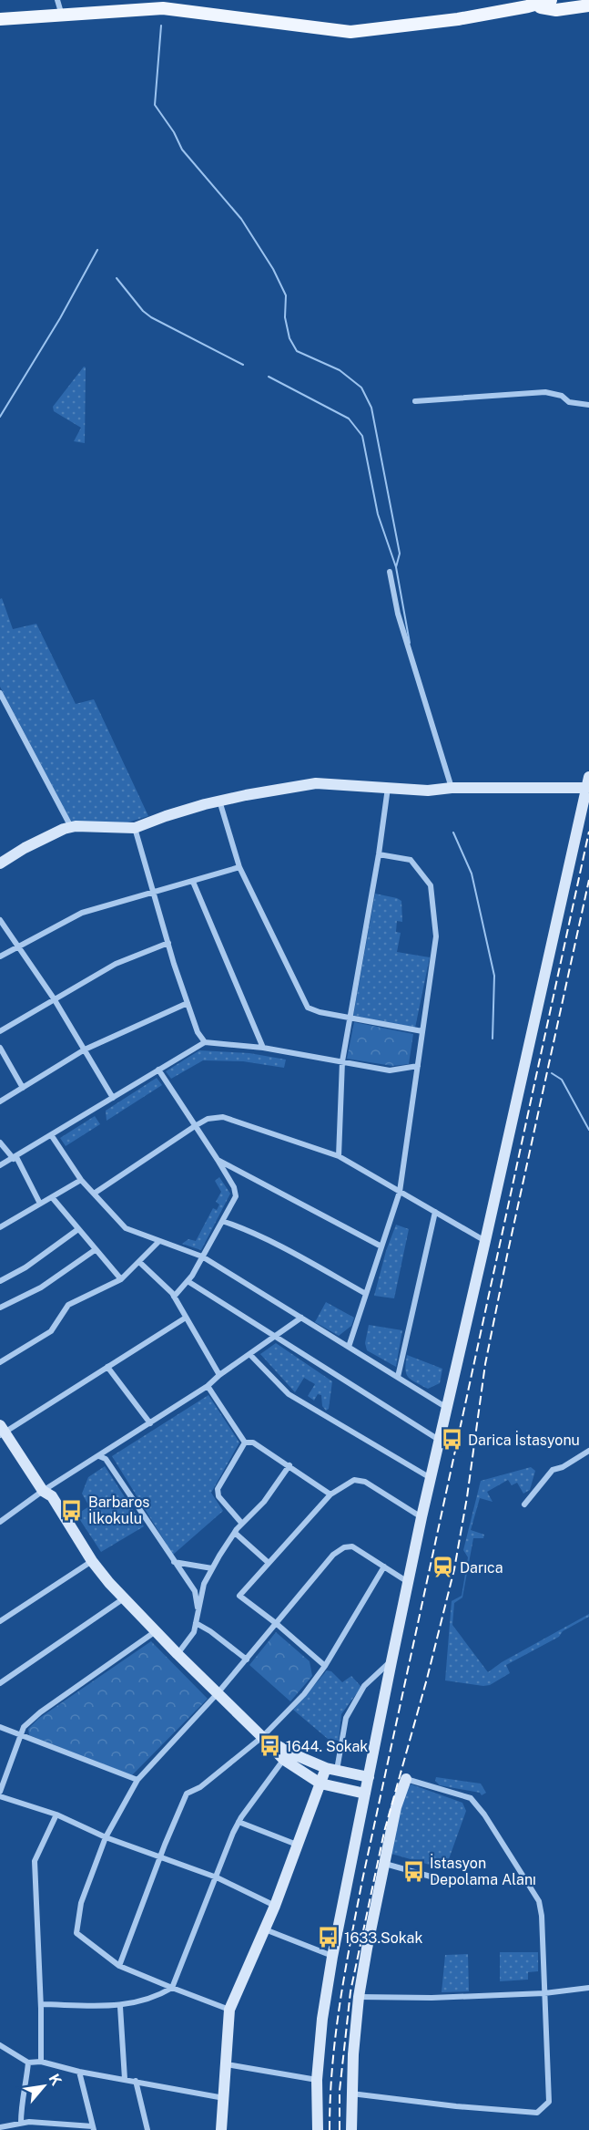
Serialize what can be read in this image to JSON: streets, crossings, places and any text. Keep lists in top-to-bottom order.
{
  "places": {
    "bus stop": [
      "Darica İstasyonu",
      "Barbaros İlkokulu",
      "1644. Sokak",
      "İstasyon Depolama Alanı",
      "1633.Sokak"
    ],
    "station": ["Darıca"]
  },
  "north": "top right"
}
